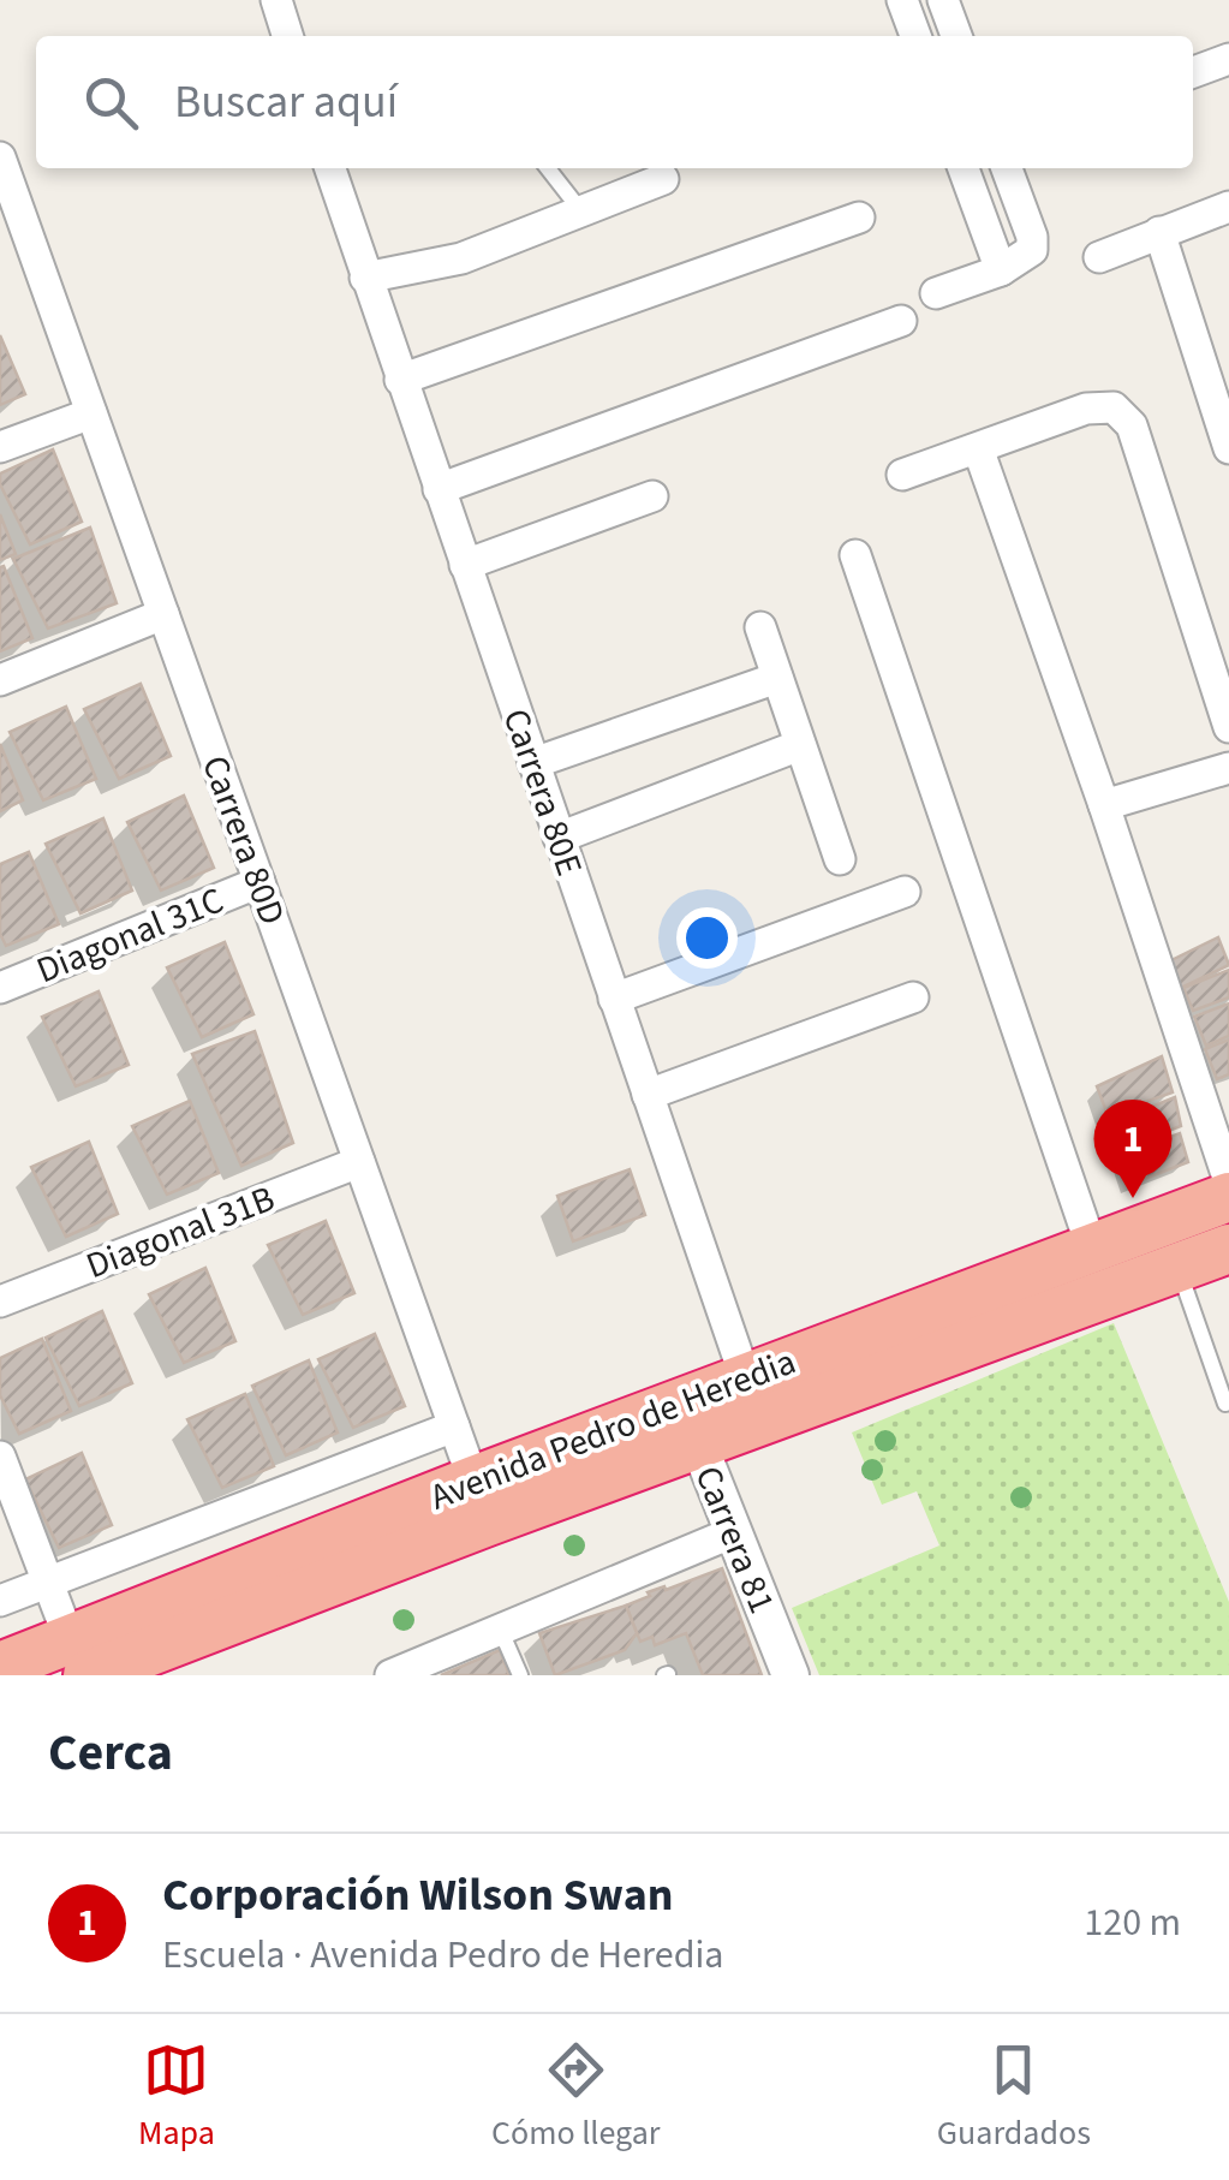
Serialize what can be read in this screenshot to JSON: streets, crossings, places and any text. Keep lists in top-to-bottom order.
{
  "streets": {
    "highway": ["Avenida Pedro de Heredia"],
    "street": [
      "Carrera 80E",
      "Carrera 80D",
      "Diagonal 31C",
      "Diagonal 31B",
      "Carrera 81"
    ]
  },
  "crossings": [
    ["Carrera 80E", "Avenida Pedro de Heredia"],
    ["Carrera 80D", "Diagonal 31C"],
    ["Carrera 80D", "Diagonal 31B"],
    ["Carrera 80D", "Avenida Pedro de Heredia"],
    ["Avenida Pedro de Heredia", "Carrera 81"]
  ],
  "page": {
    "search": "Buscar aquí",
    "pins": "1",
    "heading": "Cerca",
    "list": [
      {
        "mark": "1",
        "name": "Corporación Wilson Swan",
        "note": "Escuela · Avenida Pedro de Heredia",
        "value": "120 m"
      }
    ],
    "nav": ["Mapa", "Cómo llegar", "Guardados"]
  }
}
